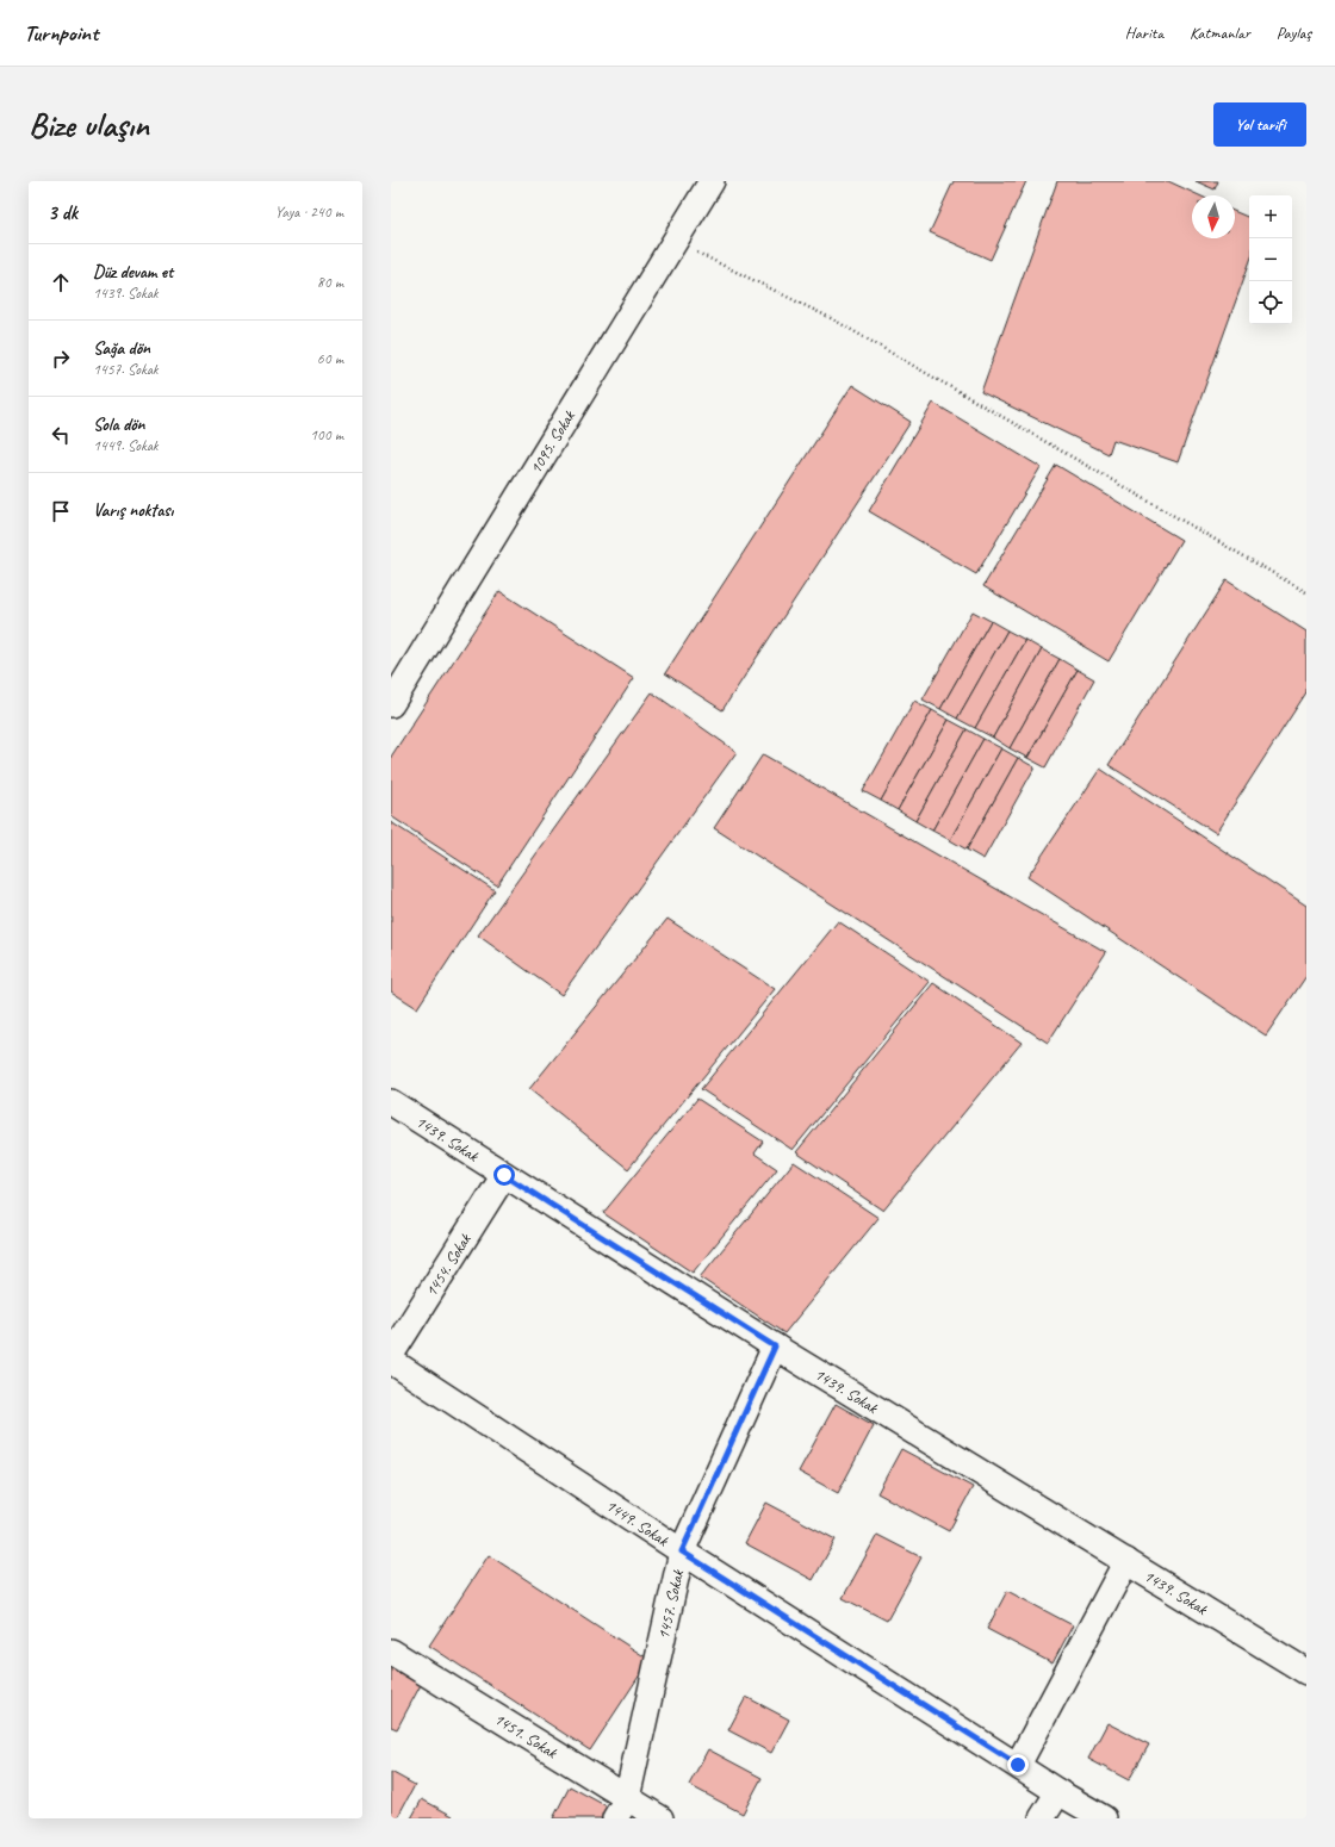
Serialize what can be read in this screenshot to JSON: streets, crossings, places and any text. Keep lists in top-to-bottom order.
{
  "streets": {
    "street": [
      "1095. Sokak",
      "1439. Sokak",
      "1454. Sokak",
      "1449. Sokak",
      "1457. Sokak",
      "1451. Sokak"
    ]
  },
  "crossings": [
    ["1439. Sokak", "1454. Sokak"],
    ["1439. Sokak", "1457. Sokak"],
    ["1449. Sokak", "1457. Sokak"],
    ["1457. Sokak", "1451. Sokak"]
  ],
  "north": "bottom",
  "page": {
    "header": "Turnpoint",
    "nav": ["Harita", "Katmanlar", "Paylaş"],
    "buttons": "Yol tarifi",
    "title": "Bize ulaşın",
    "heading": ["3 dk", "Yaya · 240 m"],
    "map_buttons": ["+", "−"],
    "list": [
      ["Düz devam et", "1439. Sokak", "80 m"],
      ["Sağa dön", "1457. Sokak", "60 m"],
      ["Sola dön", "1449. Sokak", "100 m"],
      "Varış noktası"
    ]
  }
}
